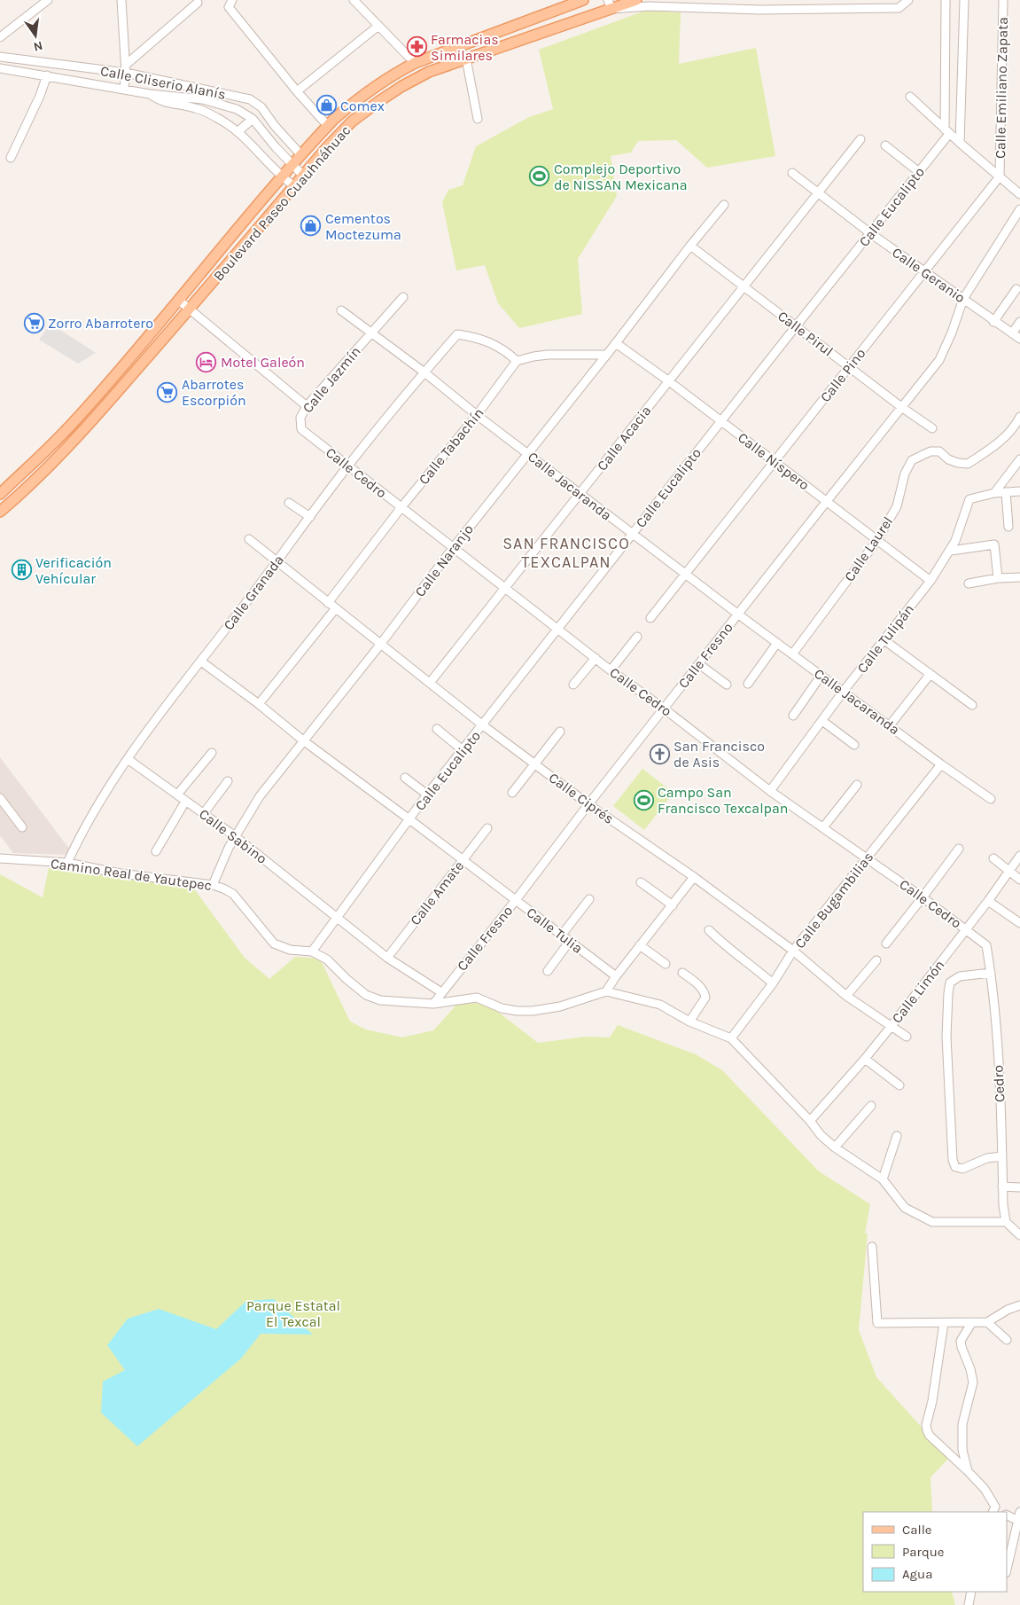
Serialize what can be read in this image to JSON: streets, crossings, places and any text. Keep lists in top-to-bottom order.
{
  "streets": {
    "main road": ["Boulevard Paseo Cuauhnáhuac"],
    "street": [
      "Calle Cliserio Alanís",
      "Calle Emiliano Zapata",
      "Calle Eucalipto",
      "Calle Geranio",
      "Calle Pirul",
      "Calle Pino",
      "Calle Jazmín",
      "Calle Acacia",
      "Calle Tabachín",
      "Calle Níspero",
      "Calle Cedro",
      "Calle Jacaranda",
      "Calle Laurel",
      "Calle Naranjo",
      "Calle Granada",
      "Calle Tulipán",
      "Calle Fresno",
      "Calle Ciprés",
      "Calle Sabino",
      "Camino Real de Yautepec",
      "Calle Amate",
      "Calle Bugambilias",
      "Calle Tulia",
      "Calle Limón",
      "Cedro"
    ]
  },
  "crossings": [
    ["Calle Cliserio Alanís", "Boulevard Paseo Cuauhnáhuac"],
    ["Calle Emiliano Zapata", "Calle Pino"],
    ["Calle Eucalipto", "Calle Geranio"],
    ["Calle Eucalipto", "Calle Pirul"],
    ["Calle Eucalipto", "Calle Níspero"],
    ["Calle Eucalipto", "Calle Cedro"],
    ["Calle Eucalipto", "Calle Jacaranda"],
    ["Calle Eucalipto", "Calle Ciprés"],
    ["Calle Eucalipto", "Calle Sabino"],
    ["Calle Eucalipto", "Camino Real de Yautepec"],
    ["Calle Eucalipto", "Calle Tulia"],
    ["Calle Geranio", "Calle Pino"],
    ["Calle Geranio", "Calle Acacia"],
    ["Calle Geranio", "Calle Fresno"],
    ["Calle Pirul", "Calle Pino"],
    ["Calle Pirul", "Calle Acacia"],
    ["Calle Pirul", "Calle Naranjo"],
    ["Calle Pirul", "Calle Fresno"],
    ["Calle Pino", "Calle Níspero"],
    ["Calle Pino", "Calle Jacaranda"],
    ["Calle Jazmín", "Calle Cedro"],
    ["Calle Jazmín", "Calle Jacaranda"],
    ["Calle Acacia", "Calle Níspero"],
    ["Calle Acacia", "Calle Cedro"],
    ["Calle Acacia", "Calle Jacaranda"],
    ["Calle Acacia", "Calle Ciprés"],
    ["Calle Tabachín", "Calle Cedro"],
    ["Calle Tabachín", "Calle Jacaranda"],
    ["Calle Tabachín", "Calle Granada"],
    ["Calle Tabachín", "Calle Ciprés"],
    ["Calle Níspero", "Calle Laurel"],
    ["Calle Níspero", "Calle Naranjo"],
    ["Calle Níspero", "Calle Tulipán"],
    ["Calle Níspero", "Calle Fresno"],
    ["Calle Cedro", "Calle Naranjo"],
    ["Calle Cedro", "Calle Granada"],
    ["Calle Cedro", "Calle Tulipán"],
    ["Calle Cedro", "Calle Fresno"],
    ["Calle Cedro", "Calle Bugambilias"],
    ["Calle Cedro", "Calle Limón"],
    ["Calle Cedro", "Cedro"],
    ["Calle Jacaranda", "Calle Laurel"],
    ["Calle Jacaranda", "Calle Naranjo"],
    ["Calle Jacaranda", "Calle Granada"],
    ["Calle Jacaranda", "Calle Tulipán"],
    ["Calle Jacaranda", "Calle Fresno"],
    ["Calle Jacaranda", "Calle Bugambilias"],
    ["Calle Naranjo", "Calle Ciprés"],
    ["Calle Naranjo", "Calle Sabino"],
    ["Calle Naranjo", "Camino Real de Yautepec"],
    ["Calle Naranjo", "Calle Tulia"],
    ["Calle Granada", "Calle Ciprés"],
    ["Calle Granada", "Calle Sabino"],
    ["Calle Granada", "Camino Real de Yautepec"],
    ["Calle Fresno", "Calle Ciprés"],
    ["Calle Fresno", "Calle Sabino"],
    ["Calle Fresno", "Camino Real de Yautepec"],
    ["Calle Fresno", "Calle Tulia"],
    ["Calle Ciprés", "Calle Bugambilias"],
    ["Calle Ciprés", "Calle Limón"],
    ["Calle Sabino", "Calle Amate"],
    ["Calle Amate", "Calle Tulia"]
  ],
  "districts": ["SAN FRANCISCO TEXCALPAN"],
  "parks": ["Parque Estatal El Texcal"],
  "places": {
    "pharmacy": ["Farmacias Similares"],
    "shop": ["Comex", "Cementos Moctezuma"],
    "sports": ["Complejo Deportivo de NISSAN Mexicana", "Campo San Francisco Texcalpan"],
    "supermarket": ["Zorro Abarrotero", "Abarrotes Escorpión"],
    "hotel": ["Motel Galeón"],
    "building": ["Verificación Vehícular"],
    "church": ["San Francisco de Asis"]
  },
  "legend": ["Calle", "Parque", "Agua"],
  "north": "bottom"
}
